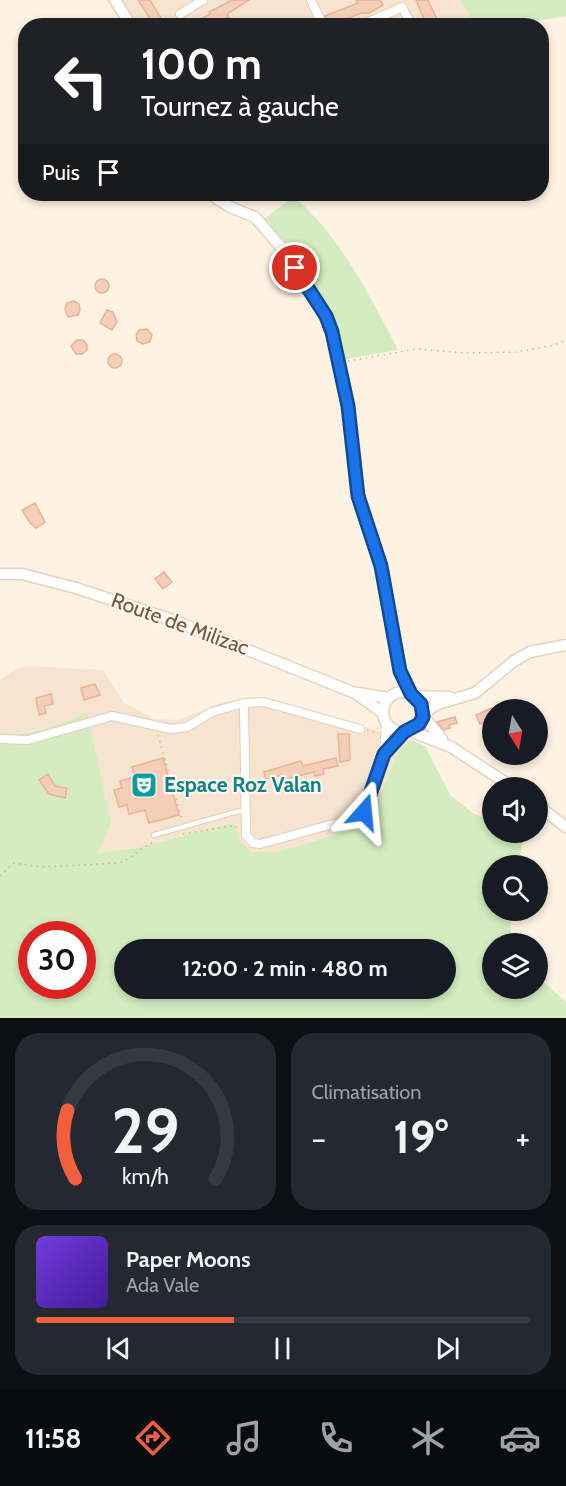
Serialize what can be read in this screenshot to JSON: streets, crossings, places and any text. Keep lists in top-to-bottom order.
{
  "streets": {
    "street": ["Route de Milizac"]
  },
  "places": {
    "theatre": ["Espace Roz Valan"]
  },
  "north": "bottom",
  "page": {
    "turn": ["100 m", "Tournez à gauche"],
    "then": "Puis",
    "limit": "30",
    "trip": "12:00 · 2 min · 480 m",
    "tile": "Climatisation",
    "heat": ["−", "19°", "+"],
    "song": ["Paper Moons", "Ada Vale"],
    "tabs": "11:58",
    "gauge": ["29", "km/h"]
  }
}
